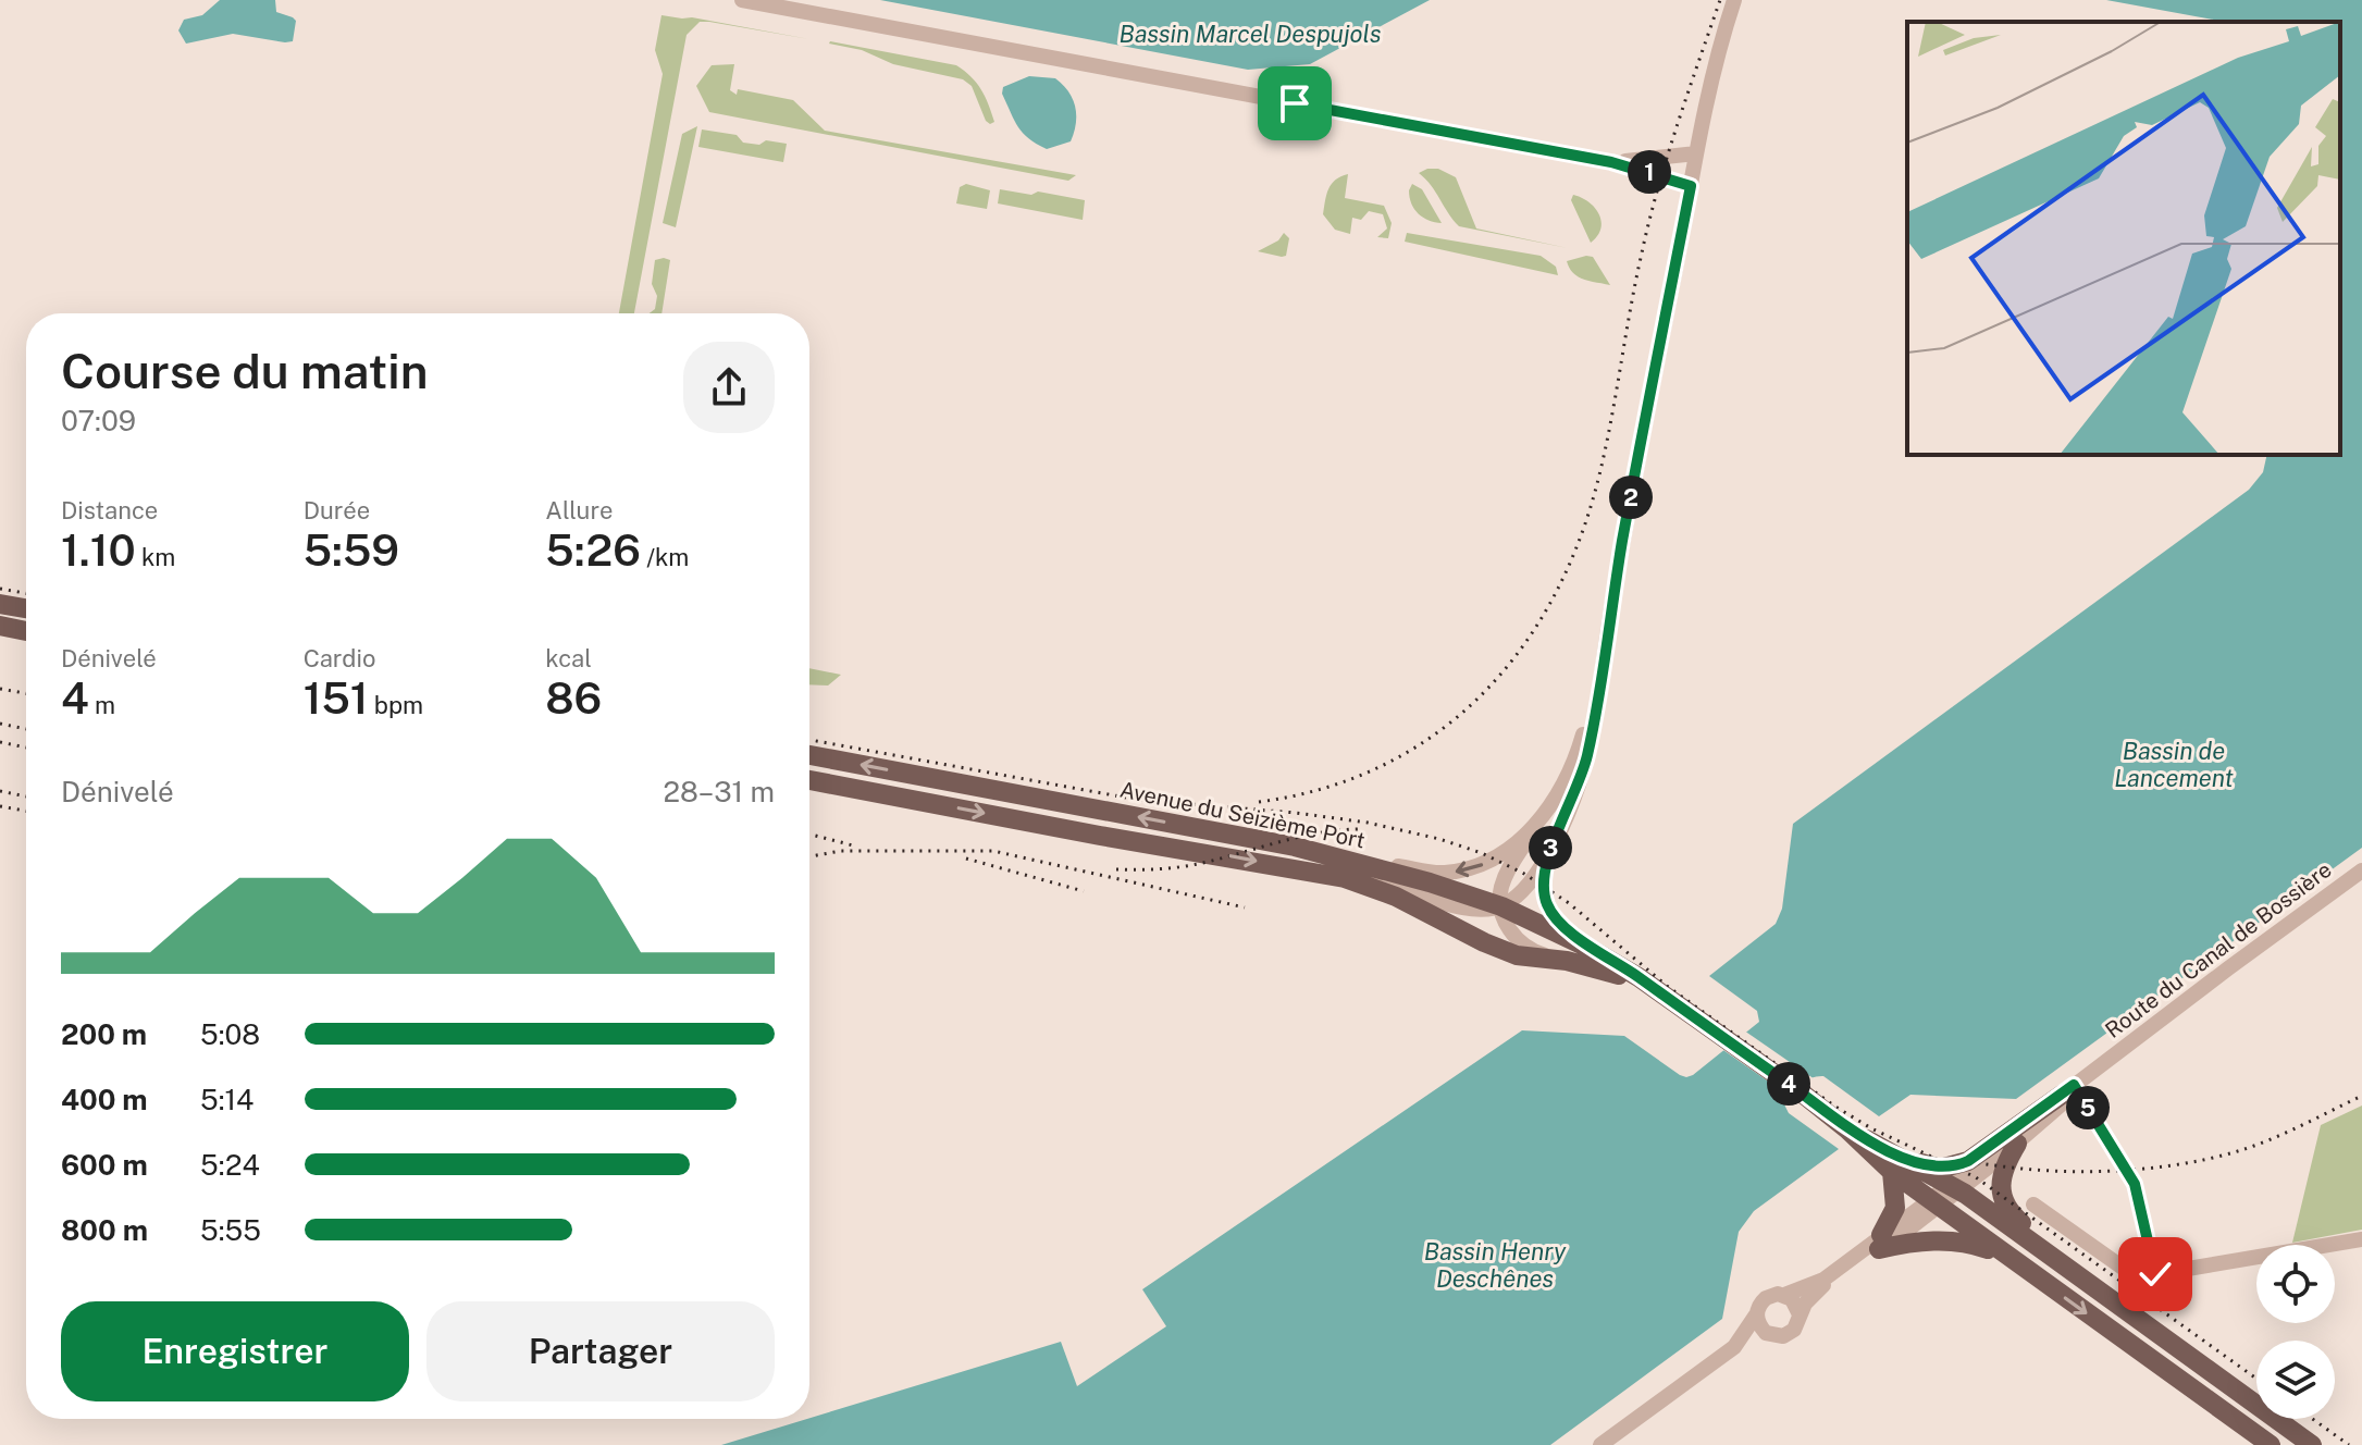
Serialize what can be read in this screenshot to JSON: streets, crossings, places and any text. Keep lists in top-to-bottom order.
{
  "streets": {
    "main road": ["Avenue du Seizième Port"],
    "street": ["Route du Canal de Bossière"]
  },
  "crossings": [
    ["Avenue du Seizième Port", "Route du Canal de Bossière"]
  ],
  "water": ["Bassin Marcel Despujols", "Bassin de Lancement", "Bassin Henry Deschênes"],
  "page": {
    "pins": [
      "1",
      "2",
      "3",
      "4",
      "5"
    ],
    "heading": ["Course du matin", "07:09"],
    "stats": [
      ["Distance", "1.10 km"],
      ["Durée", "5:59"],
      ["Allure", "5:26 /km"],
      ["Dénivelé", "4 m"],
      ["Cardio", "151 bpm"],
      ["kcal", "86"]
    ],
    "chart": ["Dénivelé", "28–31 m"],
    "list": [
      {
        "name": "200 m",
        "note": "5:08"
      },
      {
        "name": "400 m",
        "note": "5:14"
      },
      {
        "name": "600 m",
        "note": "5:24"
      },
      {
        "name": "800 m",
        "note": "5:55"
      }
    ],
    "buttons": ["Enregistrer", "Partager"]
  }
}
